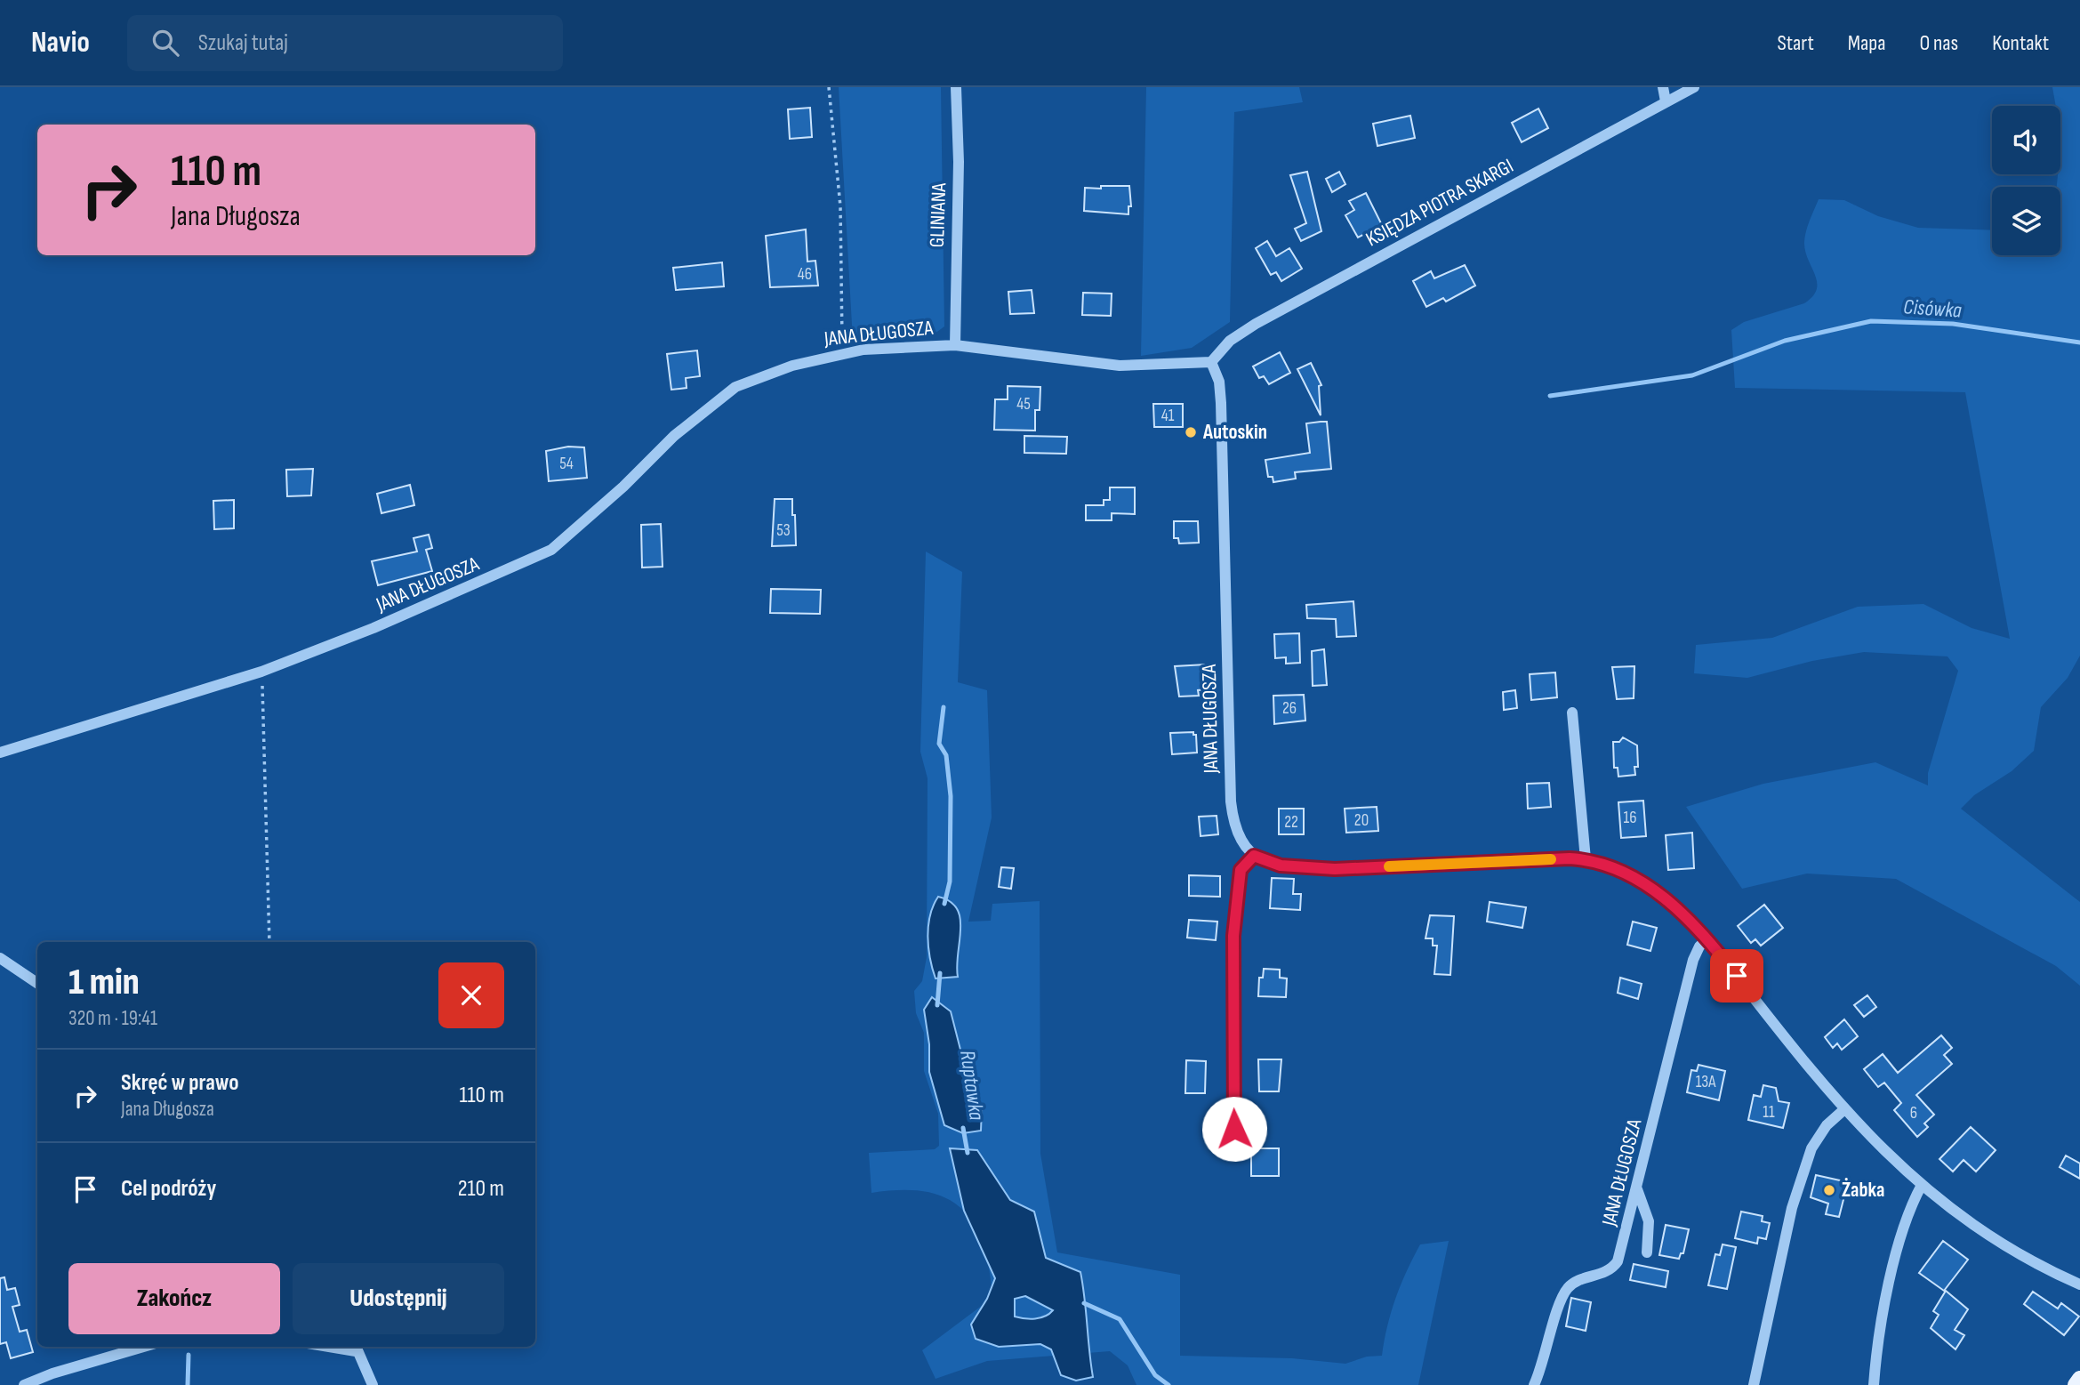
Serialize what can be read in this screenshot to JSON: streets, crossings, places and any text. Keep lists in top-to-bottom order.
{
  "streets": {
    "street": ["KSIĘDZA PIOTRA SKARGI", "GLINIANA", "JANA DŁUGOSZA"]
  },
  "crossings": [
    ["KSIĘDZA PIOTRA SKARGI", "JANA DŁUGOSZA"],
    ["GLINIANA", "JANA DŁUGOSZA"]
  ],
  "water": ["Cisówka", "Ruptawka"],
  "places": ["Autoskin", "Żabka"],
  "house_numbers": [
    "46",
    "45",
    "41",
    "54",
    "53",
    "26",
    "16",
    "20",
    "22",
    "13A",
    "11",
    "6"
  ],
  "page": {
    "header": "Navio",
    "search": "Szukaj tutaj",
    "nav": [
      "Start",
      "Mapa",
      "O nas",
      "Kontakt"
    ],
    "turn": ["110 m", "Jana Długosza"],
    "heading": ["1 min", "320 m · 19:41"],
    "list": [
      {
        "name": "Skręć w prawo",
        "note": "Jana Długosza",
        "value": "110 m"
      },
      {
        "name": "Cel podróży",
        "value": "210 m"
      }
    ],
    "buttons": ["Zakończ", "Udostępnij"]
  }
}
